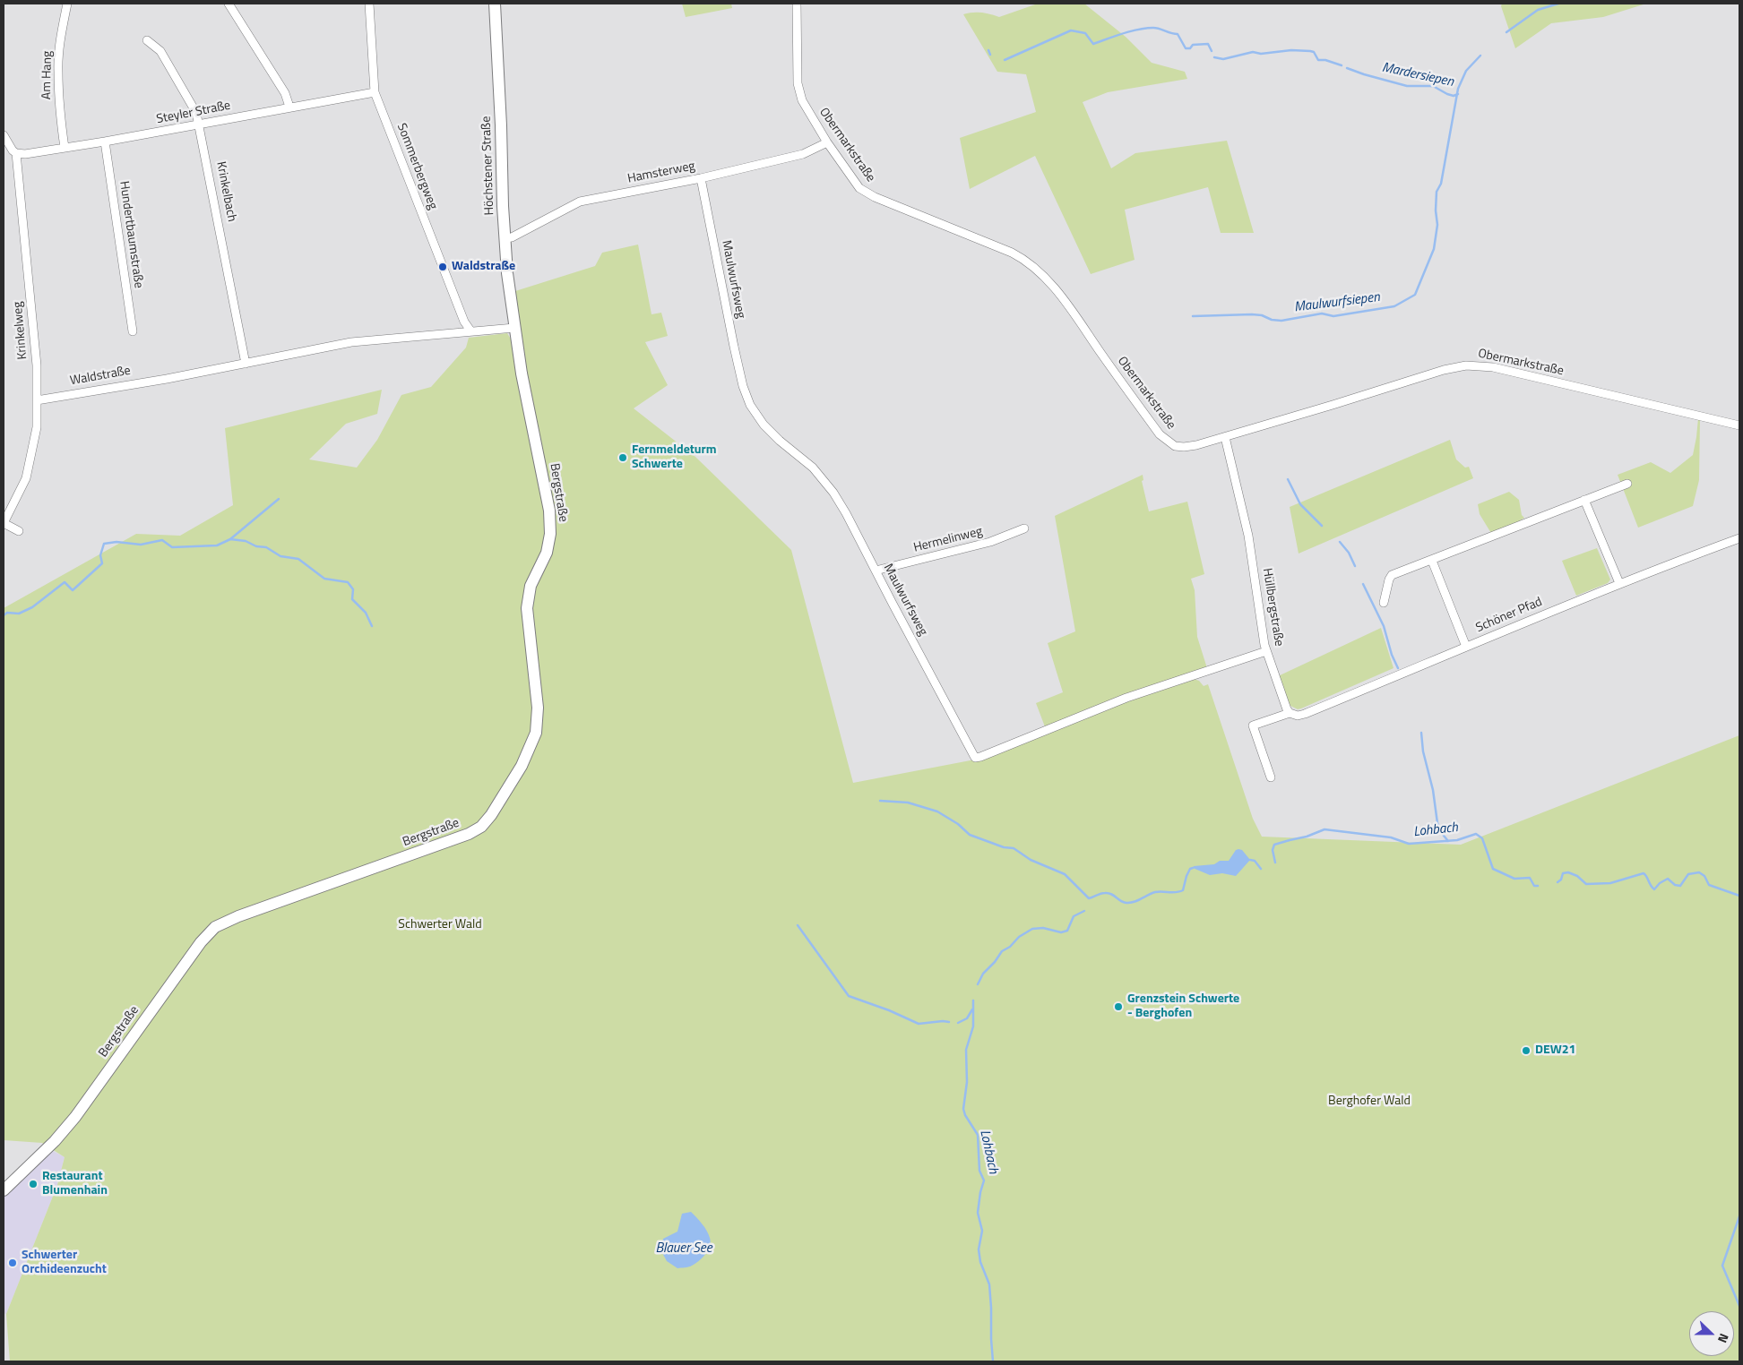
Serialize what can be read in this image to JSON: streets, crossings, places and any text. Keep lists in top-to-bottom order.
{
  "streets": {
    "main road": ["Höchstener Straße", "Bergstraße"],
    "street": [
      "Am Hang",
      "Steyler Straße",
      "Obermarkstraße",
      "Sommerbergweg",
      "Hamsterweg",
      "Krinkelbach",
      "Hundertbaumstraße",
      "Maulwurfsweg",
      "Krinkelweg",
      "Waldstraße",
      "Hermelinweg",
      "Hüllbergstraße",
      "Schöner Pfad"
    ]
  },
  "crossings": [
    ["Am Hang", "Steyler Straße"],
    ["Steyler Straße", "Sommerbergweg"],
    ["Steyler Straße", "Krinkelbach"],
    ["Steyler Straße", "Hundertbaumstraße"],
    ["Steyler Straße", "Krinkelweg"],
    ["Obermarkstraße", "Hamsterweg"],
    ["Obermarkstraße", "Hüllbergstraße"],
    ["Höchstener Straße", "Hamsterweg"],
    ["Höchstener Straße", "Waldstraße"],
    ["Höchstener Straße", "Bergstraße"],
    ["Sommerbergweg", "Waldstraße"],
    ["Hamsterweg", "Maulwurfsweg"],
    ["Krinkelbach", "Waldstraße"],
    ["Maulwurfsweg", "Hermelinweg"],
    ["Maulwurfsweg", "Hüllbergstraße"],
    ["Krinkelweg", "Waldstraße"],
    ["Waldstraße", "Bergstraße"],
    ["Hüllbergstraße", "Schöner Pfad"]
  ],
  "water": [
    "Mardersiepen",
    "Maulwurfsiepen",
    "Lohbach",
    "Blauer See"
  ],
  "parks": ["Schwerter Wald", "Berghofer Wald"],
  "places": [
    "Waldstraße",
    "Fernmeldeturm Schwerte",
    "Grenzstein Schwerte - Berghofen",
    "DEW21",
    "Restaurant Blumenhain",
    "Schwerter Orchideenzucht"
  ],
  "north": "right"
}
